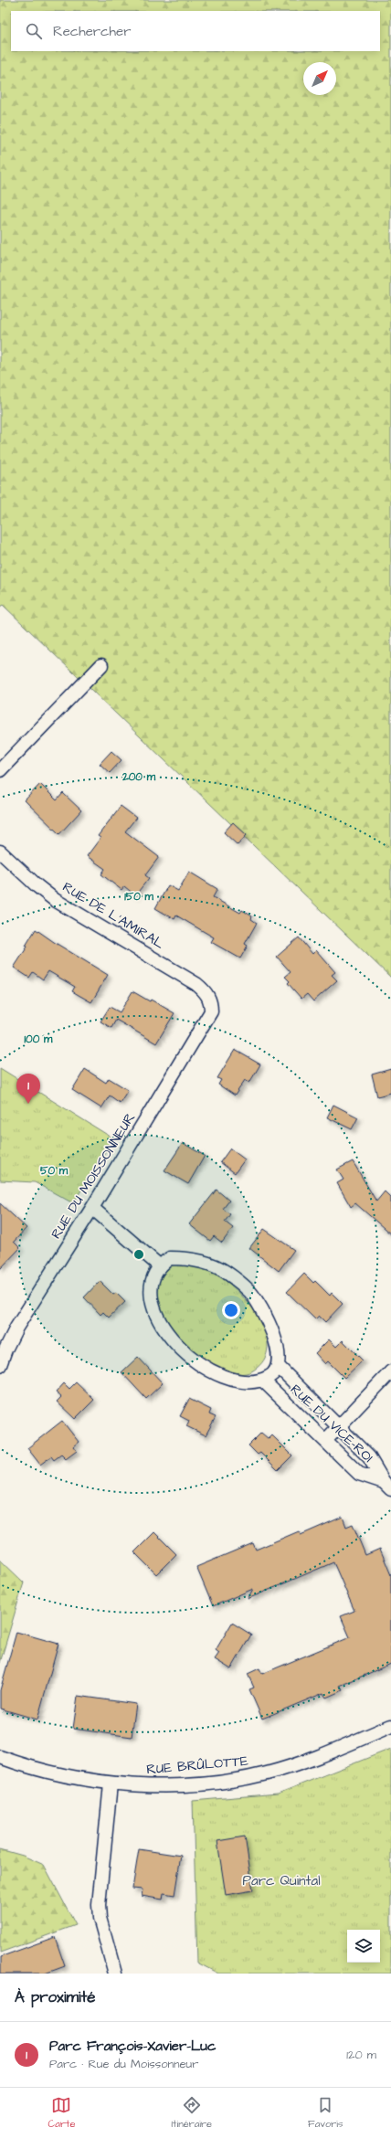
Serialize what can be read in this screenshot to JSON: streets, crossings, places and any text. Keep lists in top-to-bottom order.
{
  "streets": {
    "street": [
      "RUE DE L'AMIRAL",
      "RUE DU MOISSONNEUR",
      "RUE DU VICE-ROI",
      "RUE BRÛLOTTE"
    ]
  },
  "crossings": [
    ["RUE DE L'AMIRAL", "RUE DU MOISSONNEUR"]
  ],
  "parks": ["Parc Quintal"],
  "north": "top right",
  "page": {
    "search": "Rechercher",
    "pins": "1",
    "heading": "À proximité",
    "list": [
      {
        "mark": "1",
        "name": "Parc François-Xavier-Luc",
        "note": "Parc · Rue du Moissonneur",
        "value": "120 m"
      }
    ],
    "nav": ["Carte", "Itinéraire", "Favoris"]
  },
  "rings": [
    "200 m",
    "150 m",
    "100 m",
    "50 m"
  ]
}
